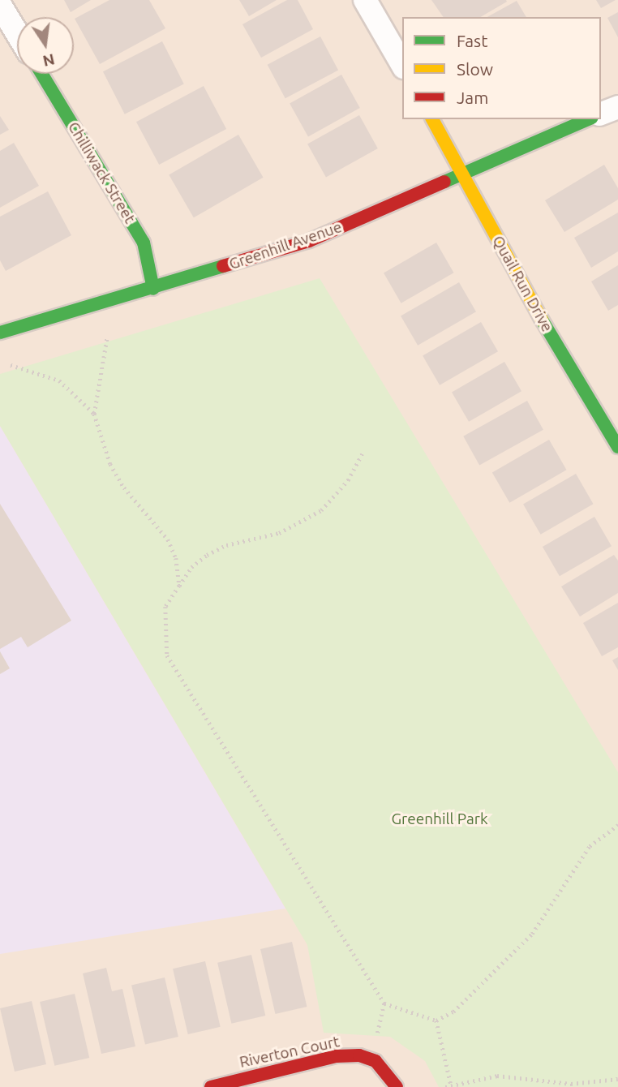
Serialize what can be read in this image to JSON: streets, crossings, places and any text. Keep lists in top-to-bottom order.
{
  "streets": {
    "street": [
      "Chilliwack Street",
      "Greenhill Avenue",
      "Quail Run Drive",
      "Riverton Court"
    ]
  },
  "crossings": [
    ["Chilliwack Street", "Greenhill Avenue"],
    ["Greenhill Avenue", "Quail Run Drive"]
  ],
  "parks": ["Greenhill Park"],
  "legend": ["Fast", "Slow", "Jam"],
  "north": "bottom"
}
